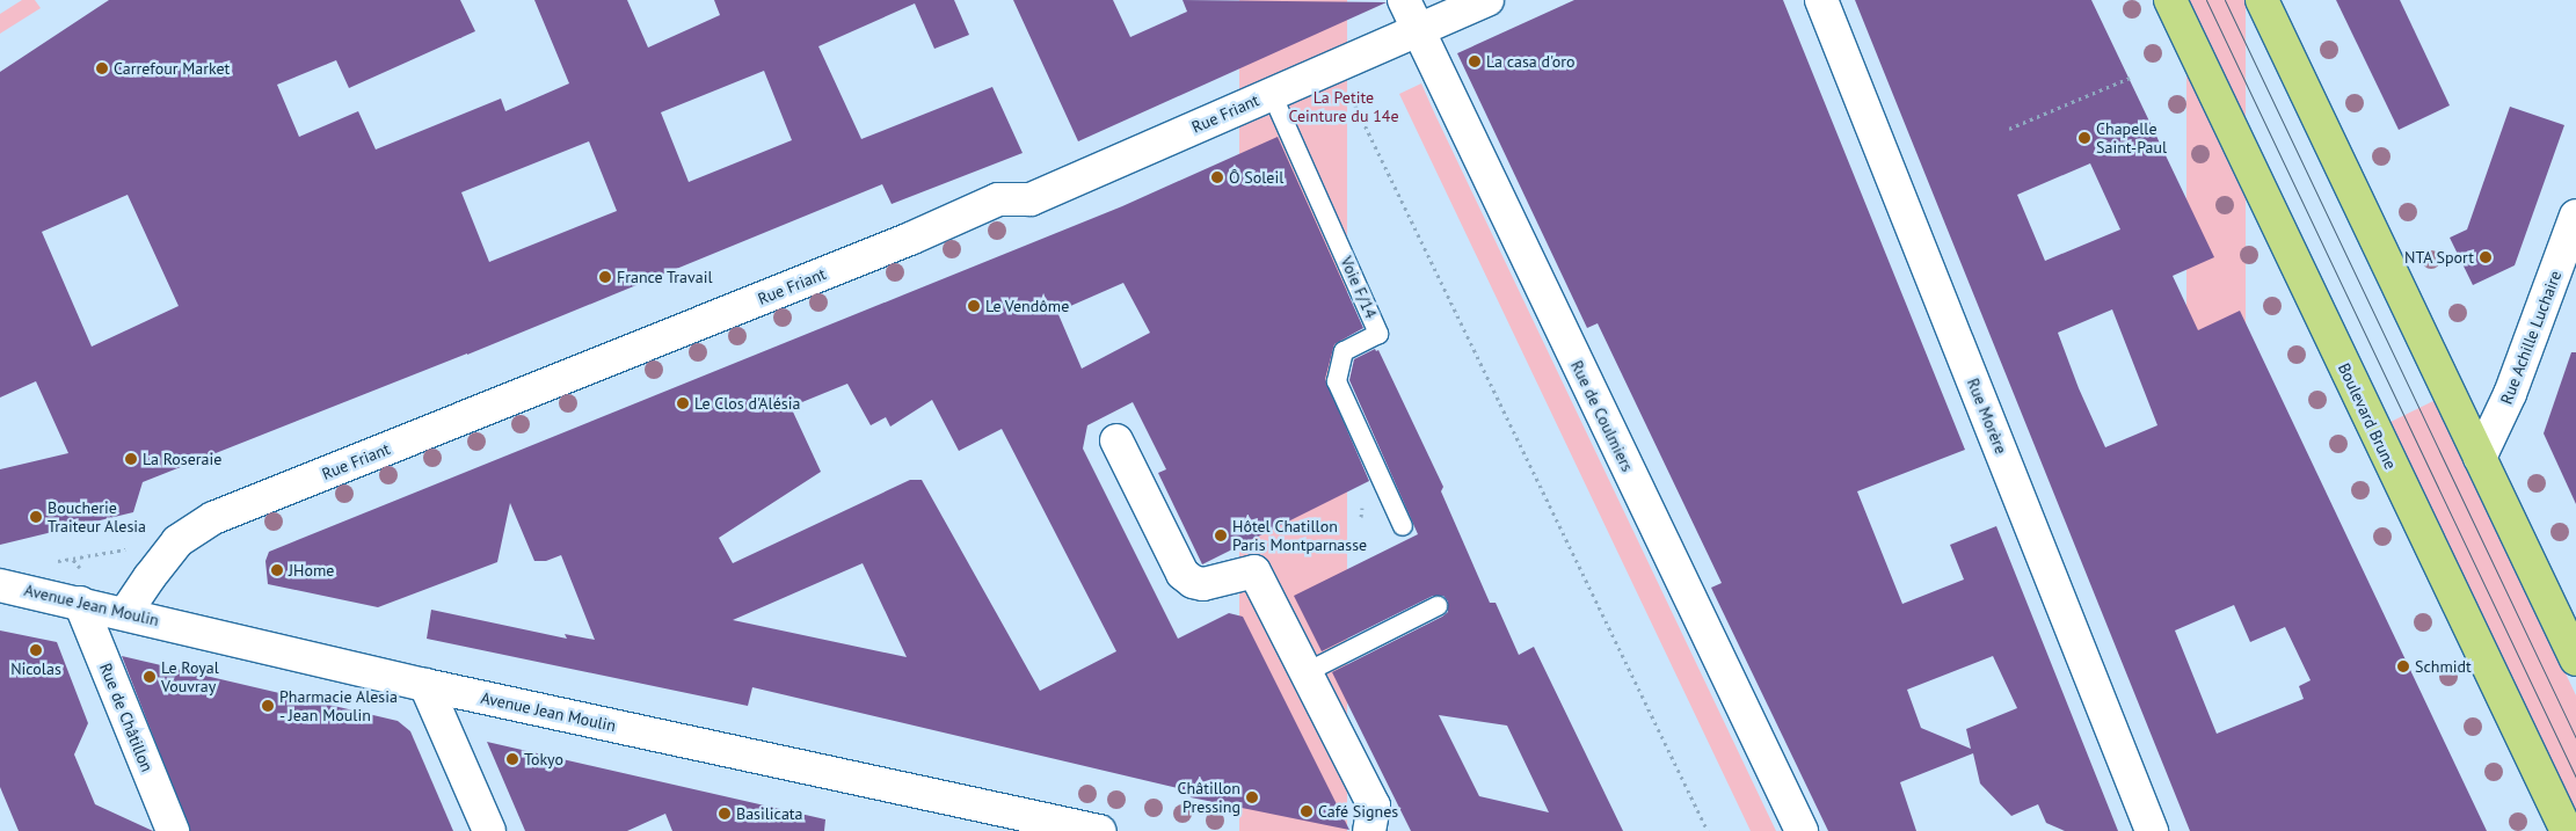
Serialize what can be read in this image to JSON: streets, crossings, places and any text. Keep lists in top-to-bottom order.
{
  "streets": {
    "main road": ["Boulevard Brune"],
    "street": [
      "Rue Friant",
      "Rue Achille Luchaire",
      "Rue de Coulmiers",
      "Rue Morère",
      "Avenue Jean Moulin",
      "Rue de Châtillon"
    ],
    "lane": ["Voie F/14"]
  },
  "crossings": [
    ["Rue Friant", "Voie F/14"],
    ["Rue Friant", "Rue de Coulmiers"],
    ["Rue Friant", "Avenue Jean Moulin"],
    ["Avenue Jean Moulin", "Rue de Châtillon"]
  ],
  "parks": ["La Petite Ceinture du 14e"],
  "places": [
    "La casa d'oro",
    "Carrefour Market",
    "Chapelle Saint-Paul",
    "Ô Soleil",
    "NTA Sport",
    "France Travail",
    "Le Vendôme",
    "Le Clos d'Alésia",
    "La Roseraie",
    "Boucherie Traiteur Alesia",
    "Hôtel Chatillon Paris Montparnasse",
    "JHome",
    "Nicolas",
    "Schmidt",
    "Le Royal Vouvray",
    "Pharmacie Alesia - Jean Moulin",
    "Tokyo",
    "Châtillon Pressing",
    "Café Signes",
    "Basilicata"
  ]
}
